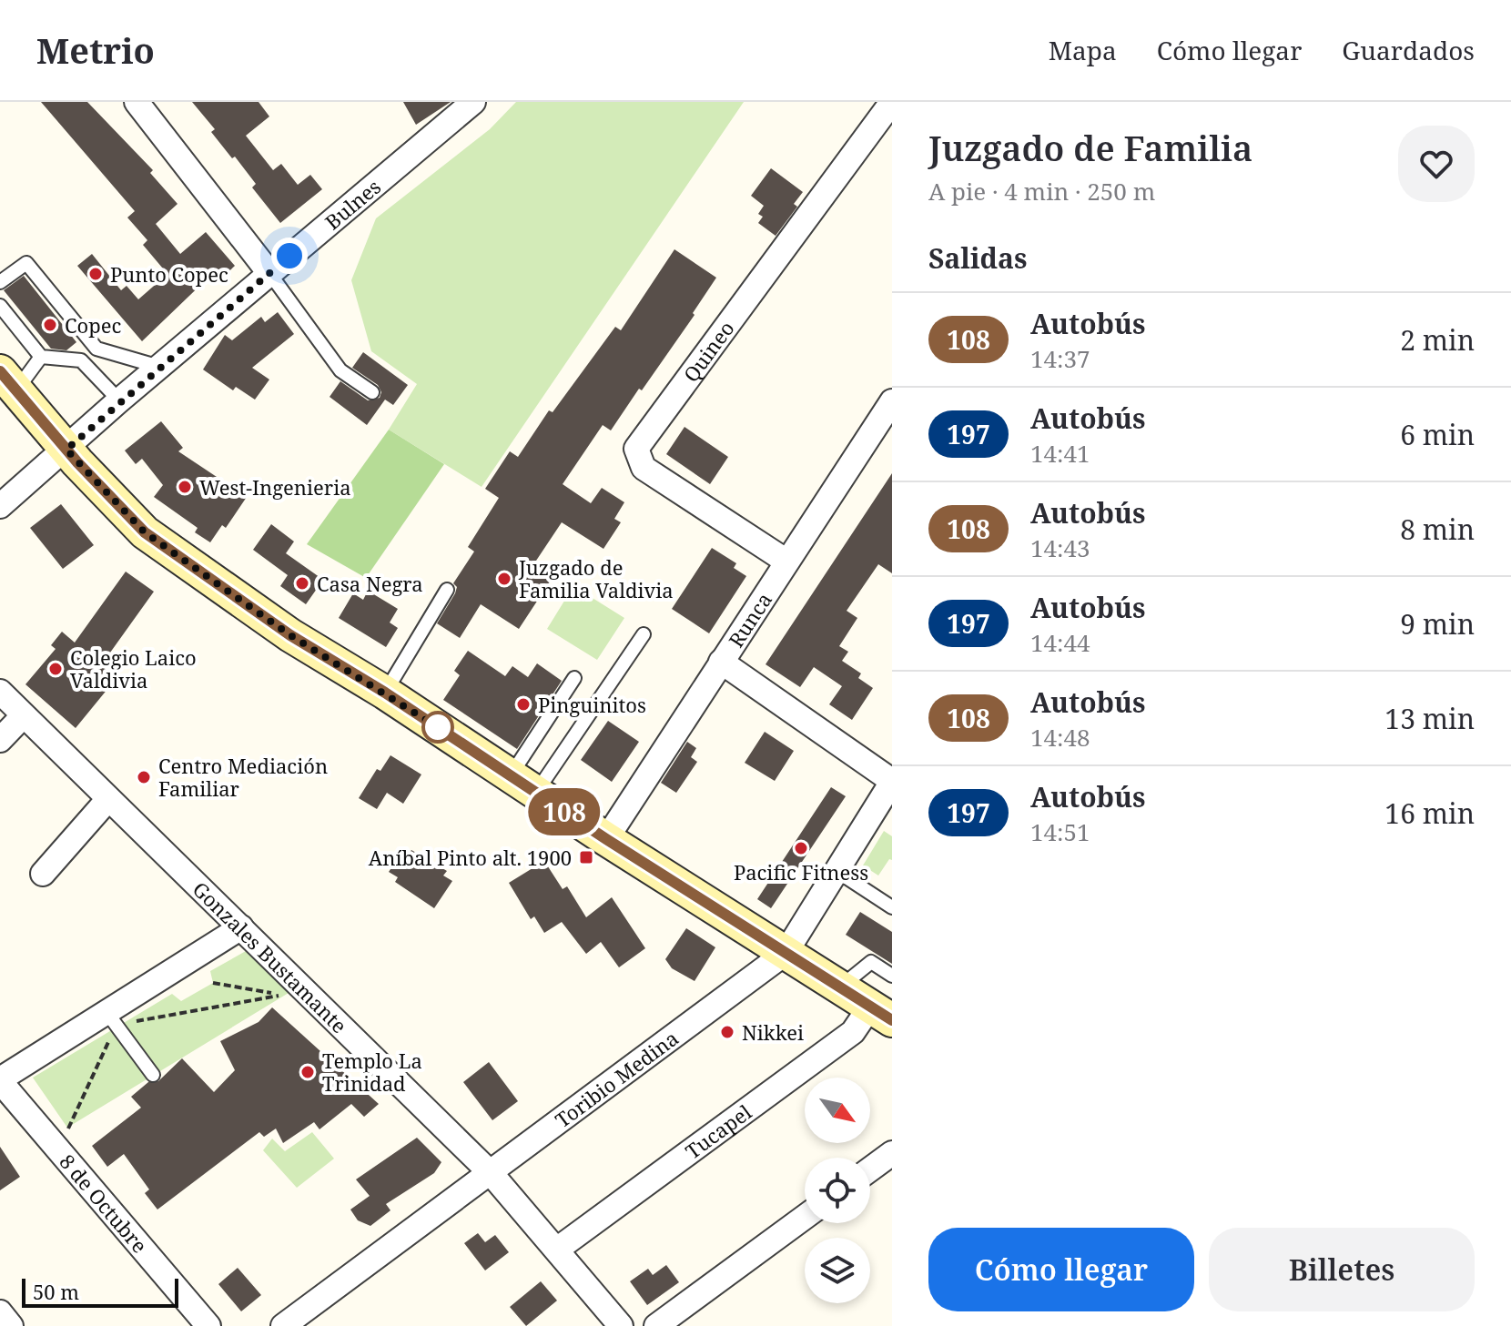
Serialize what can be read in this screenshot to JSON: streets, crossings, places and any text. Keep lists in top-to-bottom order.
{
  "streets": {
    "street": [
      "Bulnes",
      "Quineo",
      "Runca",
      "Gonzales Bustamante",
      "Toribio Medina",
      "Tucapel",
      "8 de Octubre"
    ]
  },
  "crossings": [
    ["Quineo", "Runca"],
    ["Gonzales Bustamante", "Toribio Medina"],
    ["Gonzales Bustamante", "Tucapel"]
  ],
  "places": {
    "other": [
      "Punto Copec",
      "Copec",
      "West-Ingenieria",
      "Juzgado de Familia Valdivia",
      "Casa Negra",
      "Colegio Laico Valdivia",
      "Pinguinitos",
      "Centro Mediación Familiar",
      "Pacific Fitness",
      "Nikkei",
      "Templo La Trinidad"
    ],
    "transit": ["Aníbal Pinto alt. 1900"]
  },
  "lines": ["bus line 108"],
  "scale_bar": "50 m",
  "north": "bottom right",
  "page": {
    "header": "Metrio",
    "nav": ["Mapa", "Cómo llegar", "Guardados"],
    "on_map": "108",
    "heading": [
      ["Juzgado de Familia", "A pie · 4 min · 250 m"],
      "Salidas"
    ],
    "list": [
      {
        "mark": "108",
        "name": "Autobús",
        "note": "14:37",
        "value": "2 min"
      },
      {
        "mark": "197",
        "name": "Autobús",
        "note": "14:41",
        "value": "6 min"
      },
      {
        "mark": "108",
        "name": "Autobús",
        "note": "14:43",
        "value": "8 min"
      },
      {
        "mark": "197",
        "name": "Autobús",
        "note": "14:44",
        "value": "9 min"
      },
      {
        "mark": "108",
        "name": "Autobús",
        "note": "14:48",
        "value": "13 min"
      },
      {
        "mark": "197",
        "name": "Autobús",
        "note": "14:51",
        "value": "16 min"
      }
    ],
    "buttons": ["Cómo llegar", "Billetes"],
    "scale": "50 m"
  }
}
